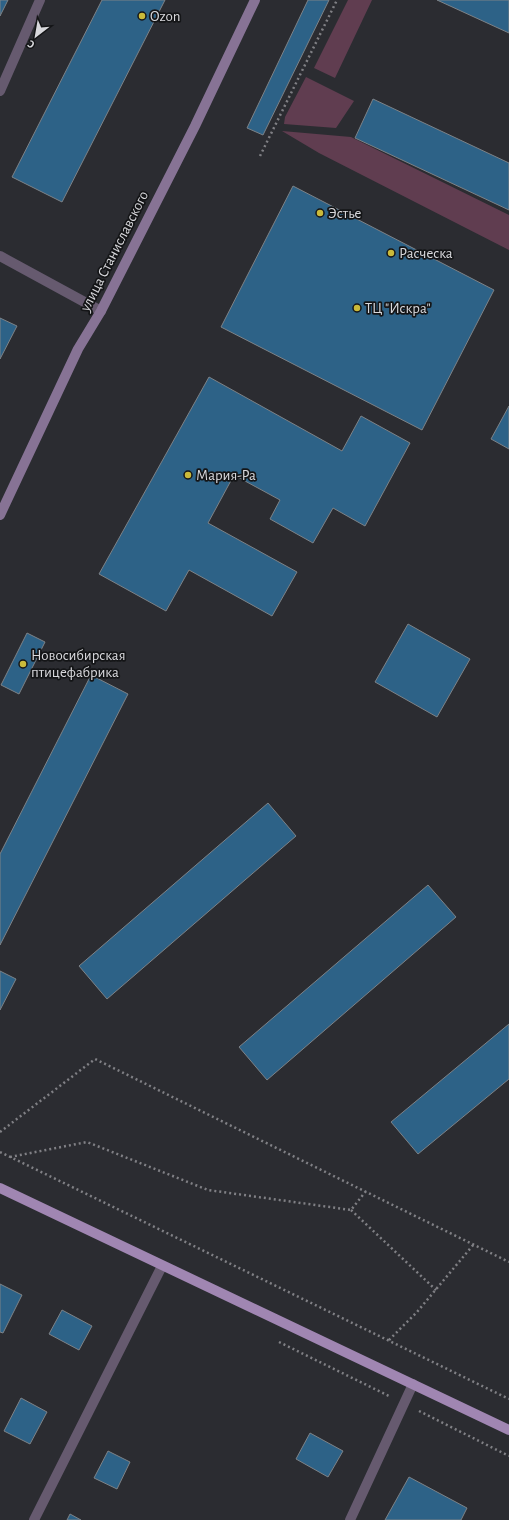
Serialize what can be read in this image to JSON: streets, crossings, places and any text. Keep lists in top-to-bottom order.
{
  "streets": {
    "street": ["улица Станиславского"]
  },
  "places": [
    "Ozon",
    "Эстье",
    "Расческа",
    "ТЦ \"Искра\"",
    "Мария-Ра",
    "Новосибирская птицефабрика"
  ],
  "north": "bottom left"
}
